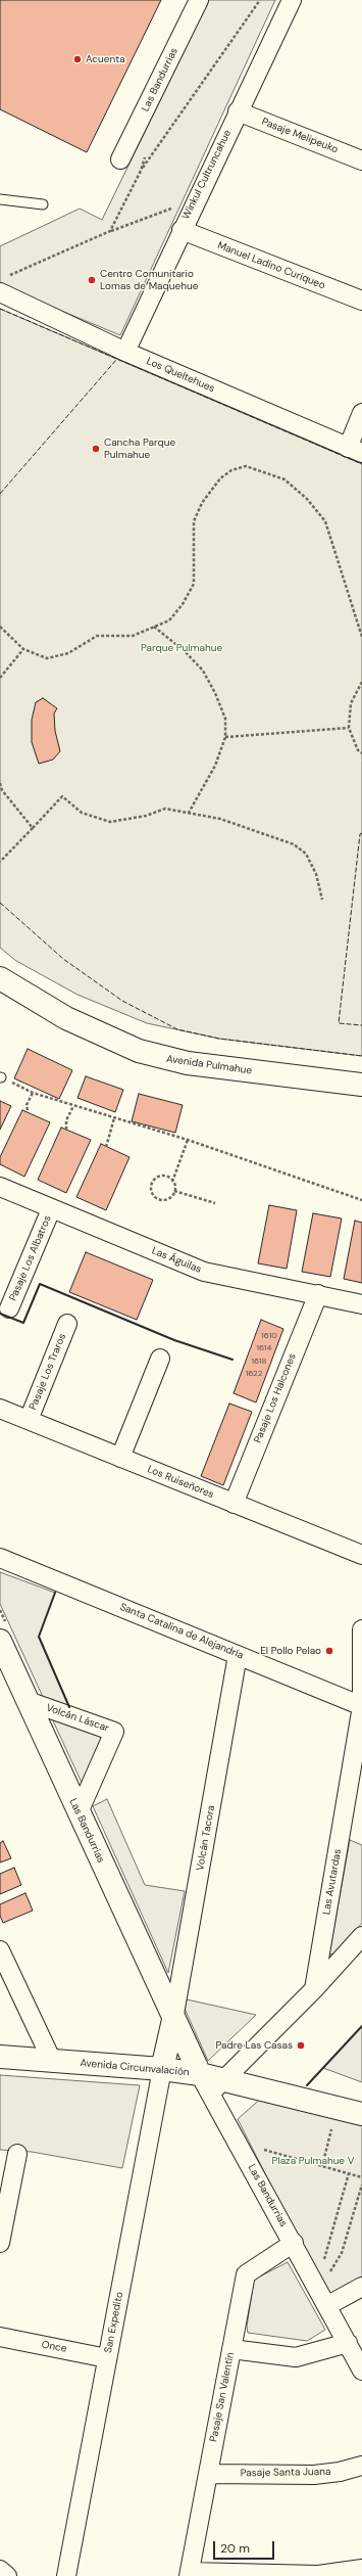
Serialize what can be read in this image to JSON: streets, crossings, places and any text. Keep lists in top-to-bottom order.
{
  "streets": {
    "street": [
      "Las Bandurrias",
      "Pasaje Melipeuko",
      "Winkul Cultruncahue",
      "Manuel Ladino Curiqueo",
      "Los Queltehues",
      "Avenida Pulmahue",
      "Pasaje Los Albatros",
      "Las Águilas",
      "Pasaje Los Traros",
      "Pasaje Los Halcones",
      "Los Ruiseñores",
      "Santa Catalina de Alejandría",
      "Volcán Láscar",
      "Volcán Tacora",
      "Las Avutardas",
      "Avenida Circunvalación",
      "San Expedito",
      "Once",
      "Pasaje San Valentín",
      "Pasaje Santa Juana"
    ]
  },
  "crossings": [
    ["Las Bandurrias", "Volcán Láscar"],
    ["Las Bandurrias", "Volcán Tacora"],
    ["Las Bandurrias", "Avenida Circunvalación"],
    ["Las Bandurrias", "Pasaje San Valentín"],
    ["Pasaje Melipeuko", "Winkul Cultruncahue"],
    ["Winkul Cultruncahue", "Manuel Ladino Curiqueo"],
    ["Winkul Cultruncahue", "Los Queltehues"],
    ["Pasaje Los Albatros", "Las Águilas"],
    ["Las Águilas", "Pasaje Los Halcones"],
    ["Pasaje Los Traros", "Los Ruiseñores"],
    ["Pasaje Los Halcones", "Los Ruiseñores"],
    ["Santa Catalina de Alejandría", "Volcán Tacora"],
    ["Santa Catalina de Alejandría", "Las Avutardas"],
    ["Avenida Circunvalación", "San Expedito"],
    ["San Expedito", "Once"],
    ["Pasaje San Valentín", "Pasaje Santa Juana"]
  ],
  "parks": ["Parque Pulmahue", "Plaza Pulmahue V"],
  "places": [
    "Acuenta",
    "Centro Comunitario Lomas de Maquehue",
    "Cancha Parque Pulmahue",
    "El Pollo Pelao",
    "Padre Las Casas"
  ],
  "house_numbers": [
    "1610",
    "1614",
    "1618",
    "1622"
  ],
  "scale_bar": "20 m"
}
